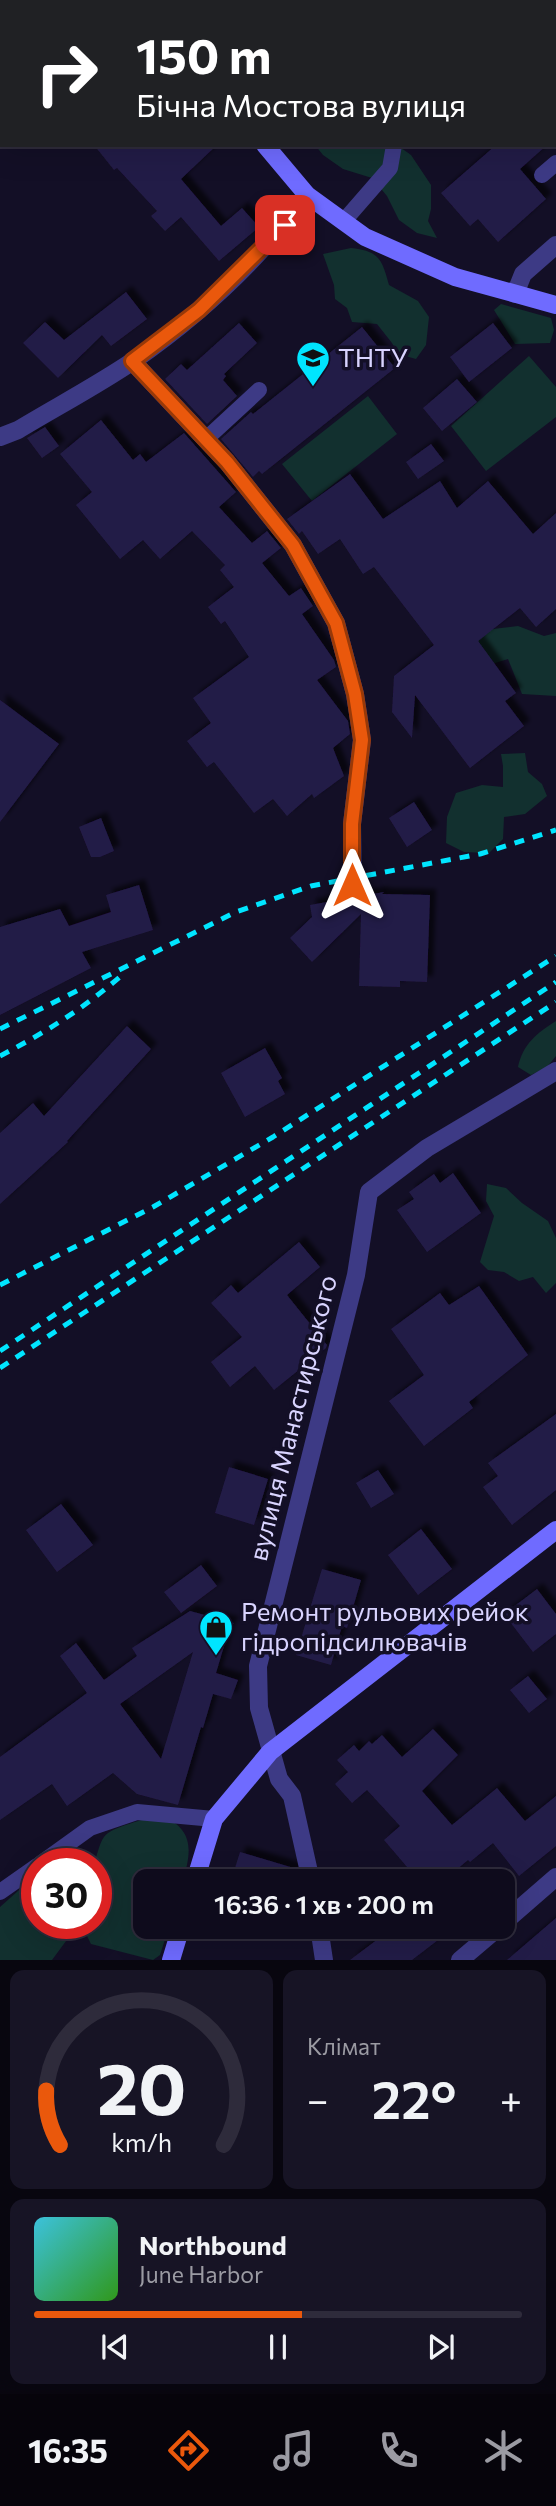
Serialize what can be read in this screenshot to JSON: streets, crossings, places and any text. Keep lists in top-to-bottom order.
{
  "streets": {
    "street": ["вулиця Манастирського"]
  },
  "places": {
    "school or university": ["ТНТУ"],
    "shop": ["Ремонт рульових рейок гідропідсилювачів"]
  },
  "page": {
    "turn": ["150 m", "Бічна Мостова вулиця"],
    "limit": "30",
    "trip": "16:36 · 1 хв · 200 m",
    "tile": "Клімат",
    "heat": ["−", "22°", "+"],
    "song": ["Northbound", "June Harbor"],
    "tabs": "16:35",
    "gauge": ["20", "km/h"]
  }
}
